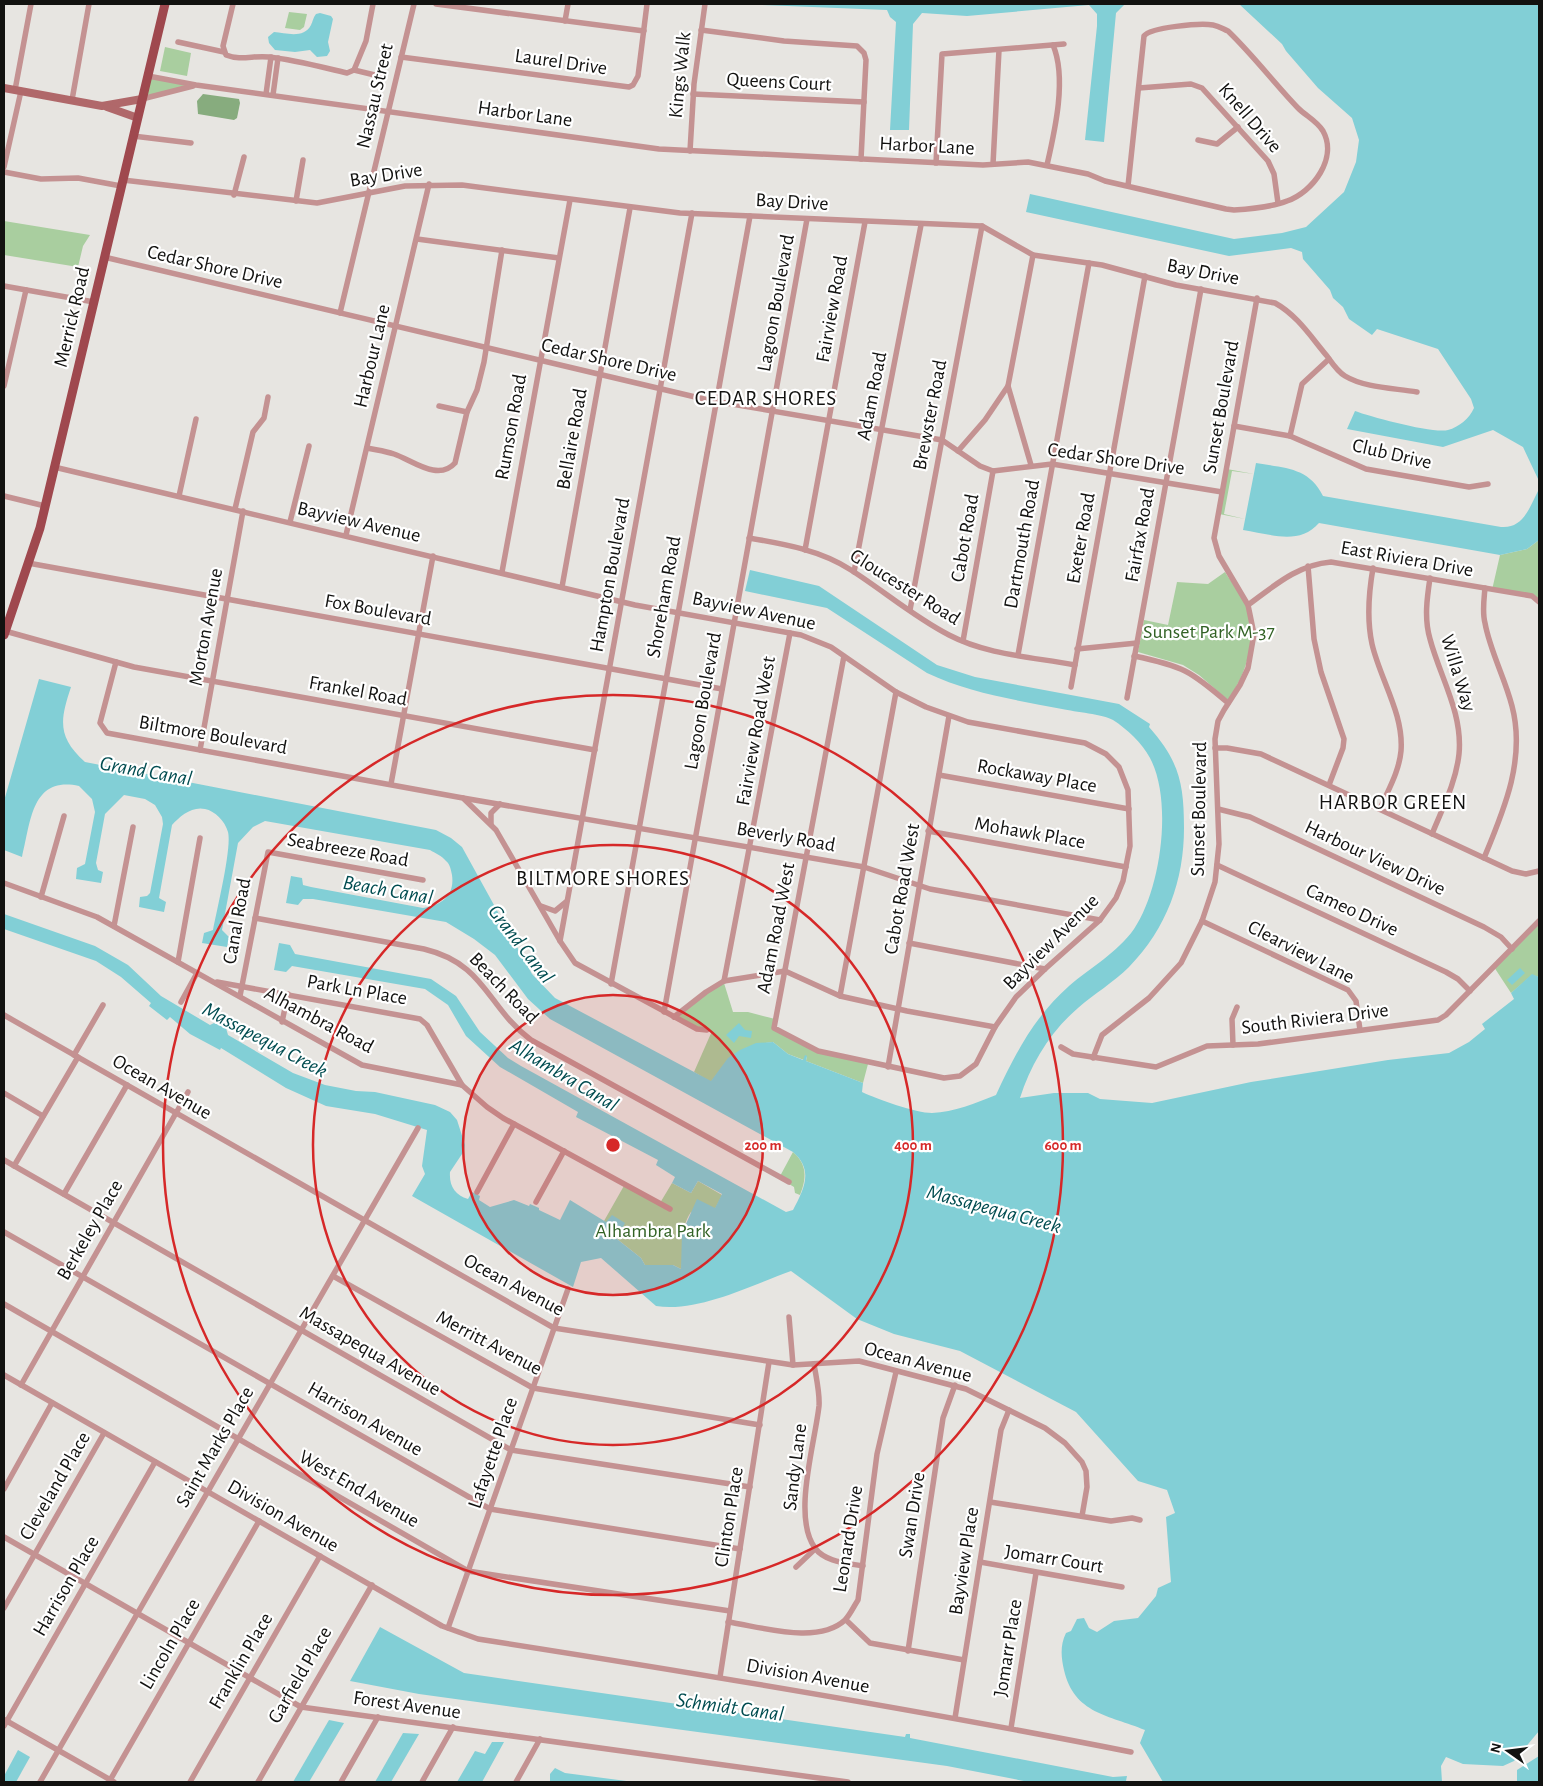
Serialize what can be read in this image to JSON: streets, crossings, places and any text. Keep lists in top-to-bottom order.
{
  "streets": {
    "main road": ["Merrick Road"],
    "street": [
      "Laurel Drive",
      "Kings Walk",
      "Queens Court",
      "Nassau Street",
      "Harbor Lane",
      "Knell Drive",
      "Bay Drive",
      "Cedar Shore Drive",
      "Lagoon Boulevard",
      "Fairview Road",
      "Harbour Lane",
      "Adam Road",
      "Sunset Boulevard",
      "Brewster Road",
      "Rumson Road",
      "Bellaire Road",
      "Club Drive",
      "Bayview Avenue",
      "Fairfax Road",
      "Cabot Road",
      "Exeter Road",
      "Dartmouth Road",
      "East Riviera Drive",
      "Hampton Boulevard",
      "Gloucester Road",
      "Shoreham Road",
      "Fox Boulevard",
      "Morton Avenue",
      "Willa Way",
      "Frankel Road",
      "Fairview Road West",
      "Biltmore Boulevard",
      "Rockaway Place",
      "Mohawk Place",
      "Beverly Road",
      "Seabreeze Road",
      "Harbour View Drive",
      "Cabot Road West",
      "Cameo Drive",
      "Canal Road",
      "Adam Road West",
      "Clearview Lane",
      "Beach Road",
      "Park Ln Place",
      "South Riviera Drive",
      "Alhambra Road",
      "Ocean Avenue",
      "Berkeley Place",
      "Merritt Avenue",
      "Massapequa Avenue",
      "Harrison Avenue",
      "Saint Marks Place",
      "Lafayette Place",
      "Sandy Lane",
      "Cleveland Place",
      "West End Avenue",
      "Swan Drive",
      "Division Avenue",
      "Clinton Place",
      "Leonard Drive",
      "Jomarr Court",
      "Bayview Place",
      "Harrison Place",
      "Lincoln Place",
      "Jomarr Place",
      "Franklin Place",
      "Garfield Place",
      "Forest Avenue"
    ]
  },
  "crossings": [
    ["Laurel Drive", "Nassau Street"],
    ["Kings Walk", "Queens Court"],
    ["Kings Walk", "Harbor Lane"],
    ["Nassau Street", "Harbor Lane"],
    ["Nassau Street", "Bay Drive"],
    ["Nassau Street", "Cedar Shore Drive"],
    ["Harbor Lane", "Knell Drive"],
    ["Harbor Lane", "Merrick Road"],
    ["Bay Drive", "Lagoon Boulevard"],
    ["Bay Drive", "Fairview Road"],
    ["Bay Drive", "Merrick Road"],
    ["Bay Drive", "Harbour Lane"],
    ["Bay Drive", "Adam Road"],
    ["Bay Drive", "Sunset Boulevard"],
    ["Bay Drive", "Brewster Road"],
    ["Bay Drive", "Rumson Road"],
    ["Bay Drive", "Bellaire Road"],
    ["Bay Drive", "Fairfax Road"],
    ["Bay Drive", "Exeter Road"],
    ["Bay Drive", "Dartmouth Road"],
    ["Bay Drive", "Hampton Boulevard"],
    ["Bay Drive", "Shoreham Road"],
    ["Cedar Shore Drive", "Lagoon Boulevard"],
    ["Cedar Shore Drive", "Fairview Road"],
    ["Cedar Shore Drive", "Merrick Road"],
    ["Cedar Shore Drive", "Harbour Lane"],
    ["Cedar Shore Drive", "Adam Road"],
    ["Cedar Shore Drive", "Sunset Boulevard"],
    ["Cedar Shore Drive", "Brewster Road"],
    ["Cedar Shore Drive", "Rumson Road"],
    ["Cedar Shore Drive", "Bellaire Road"],
    ["Cedar Shore Drive", "Fairfax Road"],
    ["Cedar Shore Drive", "Cabot Road"],
    ["Cedar Shore Drive", "Exeter Road"],
    ["Cedar Shore Drive", "Dartmouth Road"],
    ["Cedar Shore Drive", "Hampton Boulevard"],
    ["Cedar Shore Drive", "Shoreham Road"],
    ["Lagoon Boulevard", "Bayview Avenue"],
    ["Lagoon Boulevard", "Gloucester Road"],
    ["Lagoon Boulevard", "Fox Boulevard"],
    ["Lagoon Boulevard", "Beverly Road"],
    ["Fairview Road", "Gloucester Road"],
    ["Merrick Road", "Bayview Avenue"],
    ["Merrick Road", "Fox Boulevard"],
    ["Harbour Lane", "Bayview Avenue"],
    ["Adam Road", "Gloucester Road"],
    ["Sunset Boulevard", "Club Drive"],
    ["Sunset Boulevard", "East Riviera Drive"],
    ["Sunset Boulevard", "Harbour View Drive"],
    ["Sunset Boulevard", "Cameo Drive"],
    ["Sunset Boulevard", "Clearview Lane"],
    ["Sunset Boulevard", "South Riviera Drive"],
    ["Brewster Road", "Gloucester Road"],
    ["Rumson Road", "Bayview Avenue"],
    ["Bellaire Road", "Bayview Avenue"],
    ["Bayview Avenue", "Hampton Boulevard"],
    ["Bayview Avenue", "Shoreham Road"],
    ["Bayview Avenue", "Morton Avenue"],
    ["Bayview Avenue", "Fairview Road West"],
    ["Bayview Avenue", "Rockaway Place"],
    ["Bayview Avenue", "Mohawk Place"],
    ["Bayview Avenue", "Beverly Road"],
    ["Bayview Avenue", "Cabot Road West"],
    ["Bayview Avenue", "Adam Road West"],
    ["Cabot Road", "Gloucester Road"],
    ["Exeter Road", "Gloucester Road"],
    ["Dartmouth Road", "Gloucester Road"],
    ["East Riviera Drive", "Willa Way"],
    ["Hampton Boulevard", "Fox Boulevard"],
    ["Hampton Boulevard", "Frankel Road"],
    ["Hampton Boulevard", "Beverly Road"],
    ["Shoreham Road", "Fox Boulevard"],
    ["Shoreham Road", "Beverly Road"],
    ["Fox Boulevard", "Morton Avenue"],
    ["Morton Avenue", "Frankel Road"],
    ["Morton Avenue", "Biltmore Boulevard"],
    ["Frankel Road", "Biltmore Boulevard"],
    ["Fairview Road West", "Beverly Road"],
    ["Biltmore Boulevard", "Beverly Road"],
    ["Rockaway Place", "Cabot Road West"],
    ["Mohawk Place", "Cabot Road West"],
    ["Beverly Road", "Cabot Road West"],
    ["Beverly Road", "Adam Road West"],
    ["Seabreeze Road", "Canal Road"],
    ["Harbour View Drive", "South Riviera Drive"],
    ["Cameo Drive", "South Riviera Drive"],
    ["Canal Road", "Beach Road"],
    ["Canal Road", "Park Ln Place"],
    ["Canal Road", "Alhambra Road"],
    ["Clearview Lane", "South Riviera Drive"],
    ["Park Ln Place", "Alhambra Road"],
    ["Ocean Avenue", "Berkeley Place"],
    ["Ocean Avenue", "Saint Marks Place"],
    ["Ocean Avenue", "Lafayette Place"],
    ["Ocean Avenue", "Sandy Lane"],
    ["Ocean Avenue", "Swan Drive"],
    ["Ocean Avenue", "Clinton Place"],
    ["Ocean Avenue", "Leonard Drive"],
    ["Ocean Avenue", "Bayview Place"],
    ["Berkeley Place", "Massapequa Avenue"],
    ["Berkeley Place", "Harrison Avenue"],
    ["Berkeley Place", "West End Avenue"],
    ["Berkeley Place", "Division Avenue"],
    ["Merritt Avenue", "Saint Marks Place"],
    ["Merritt Avenue", "Lafayette Place"],
    ["Merritt Avenue", "Clinton Place"],
    ["Massapequa Avenue", "Saint Marks Place"],
    ["Massapequa Avenue", "Lafayette Place"],
    ["Massapequa Avenue", "Clinton Place"],
    ["Harrison Avenue", "Saint Marks Place"],
    ["Harrison Avenue", "Lafayette Place"],
    ["Harrison Avenue", "Clinton Place"],
    ["Saint Marks Place", "West End Avenue"],
    ["Saint Marks Place", "Division Avenue"],
    ["Saint Marks Place", "Forest Avenue"],
    ["Lafayette Place", "West End Avenue"],
    ["Lafayette Place", "Division Avenue"],
    ["Cleveland Place", "Division Avenue"],
    ["Cleveland Place", "Forest Avenue"],
    ["West End Avenue", "Clinton Place"],
    ["Division Avenue", "Clinton Place"],
    ["Division Avenue", "Bayview Place"],
    ["Division Avenue", "Harrison Place"],
    ["Division Avenue", "Lincoln Place"],
    ["Division Avenue", "Jomarr Place"],
    ["Division Avenue", "Franklin Place"],
    ["Division Avenue", "Garfield Place"],
    ["Clinton Place", "Leonard Drive"],
    ["Jomarr Court", "Bayview Place"],
    ["Jomarr Court", "Jomarr Place"],
    ["Harrison Place", "Forest Avenue"],
    ["Lincoln Place", "Forest Avenue"],
    ["Franklin Place", "Forest Avenue"],
    ["Garfield Place", "Forest Avenue"]
  ],
  "districts": ["CEDAR SHORES", "HARBOR GREEN", "BILTMORE SHORES"],
  "water": [
    "Grand Canal",
    "Beach Canal",
    "Massapequa Creek",
    "Alhambra Canal",
    "Schmidt Canal"
  ],
  "parks": ["Sunset Park M-37", "Alhambra Park"],
  "north": "left",
  "rings": ["200 m", "400 m", "600 m"]
}
